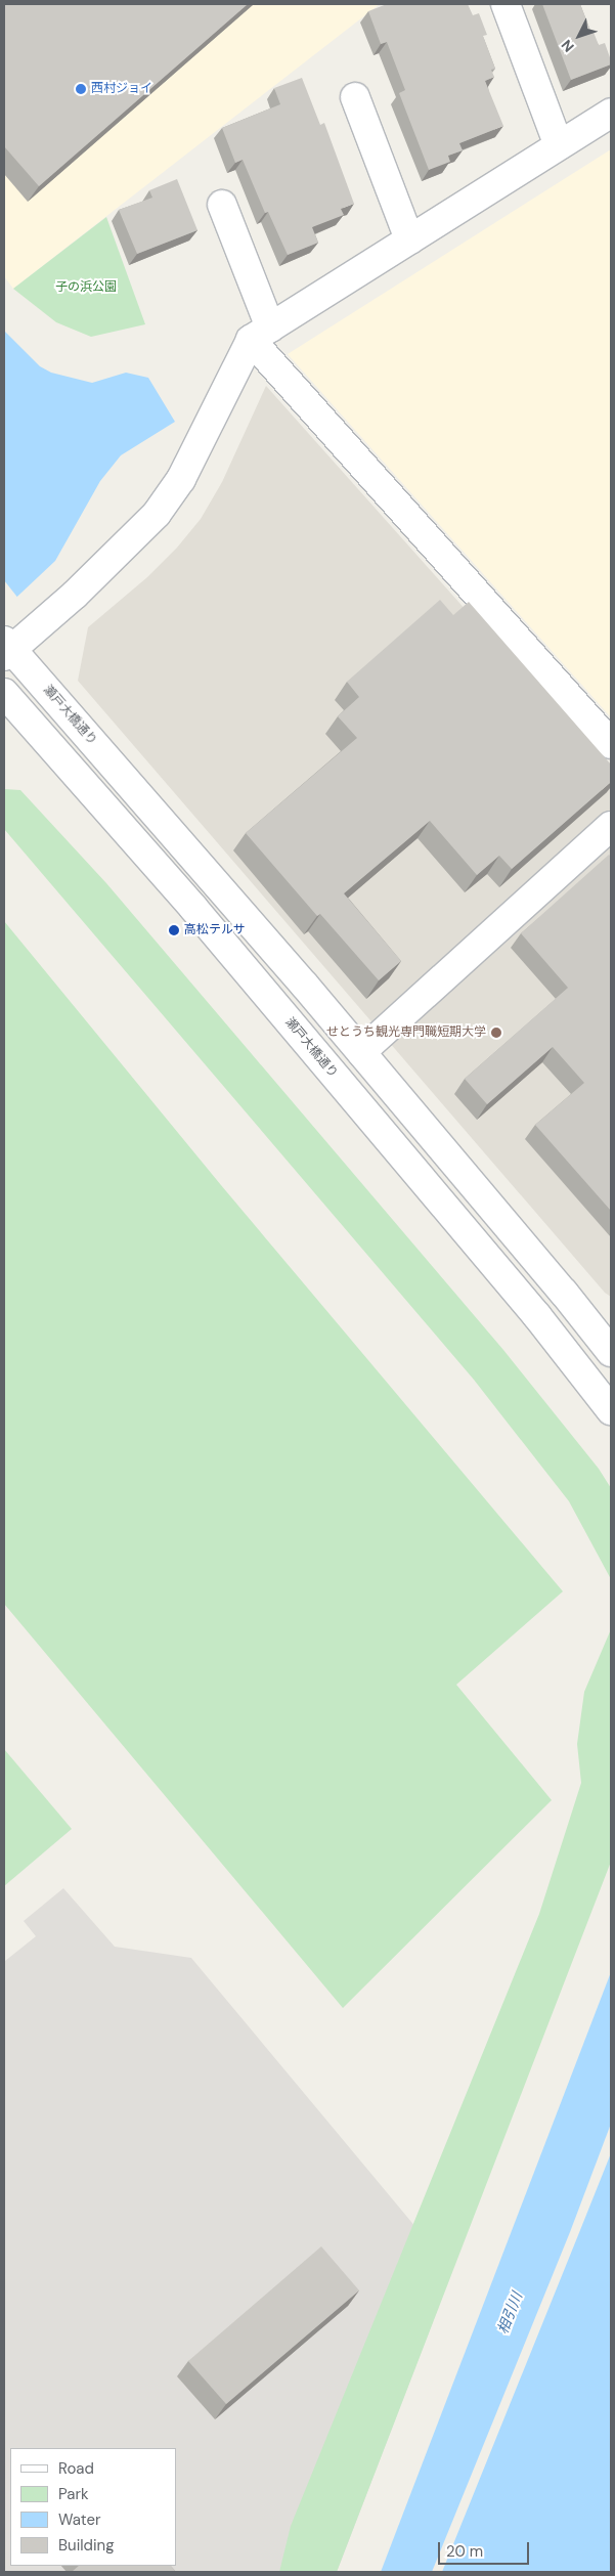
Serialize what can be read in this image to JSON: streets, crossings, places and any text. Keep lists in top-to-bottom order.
{
  "streets": {
    "street": ["瀬戸大橋通り"]
  },
  "water": ["相引川"],
  "parks": ["子の浜公園"],
  "places": ["西村ジョイ", "高松テルサ", "せとうち観光専門職短期大学"],
  "legend": [
    "Road",
    "Park",
    "Water",
    "Building"
  ],
  "scale_bar": "20 m",
  "north": "bottom left"
}
